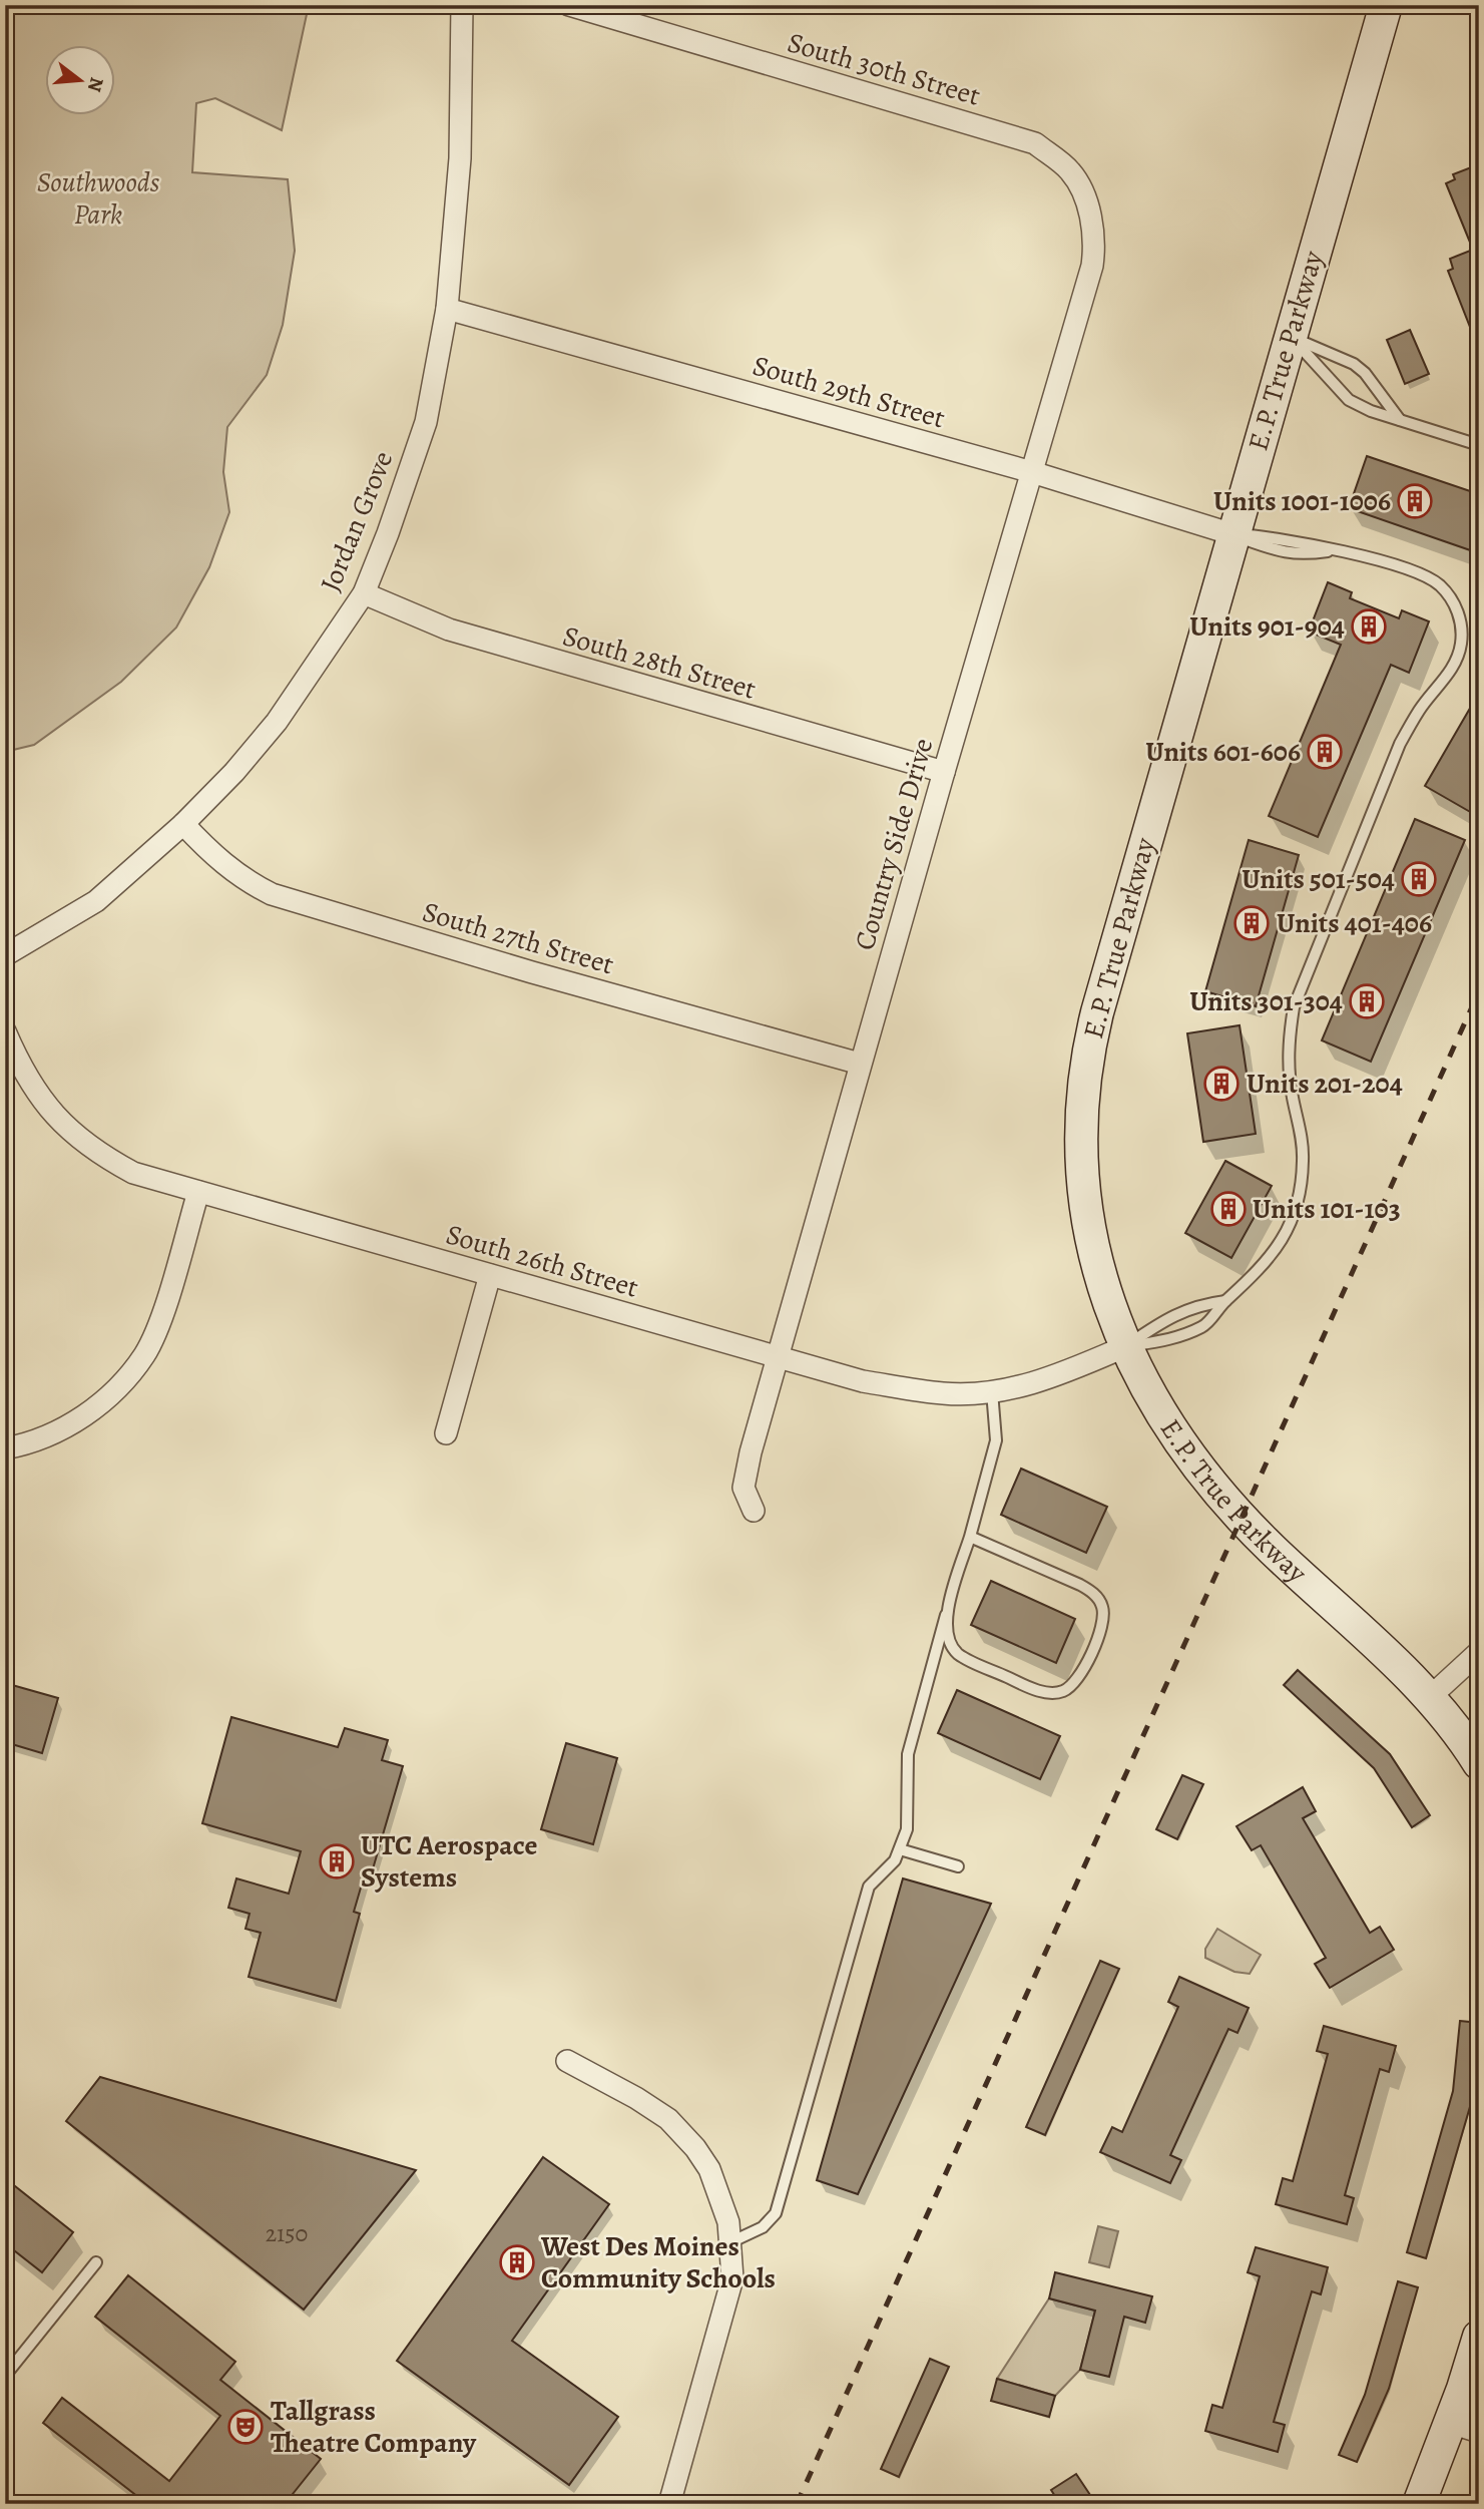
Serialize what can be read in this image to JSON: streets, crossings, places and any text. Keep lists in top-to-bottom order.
{
  "streets": {
    "main road": ["E.P. True Parkway"],
    "street": [
      "South 30th Street",
      "South 29th Street",
      "Jordan Grove",
      "South 28th Street",
      "Country Side Drive",
      "South 27th Street",
      "South 26th Street"
    ]
  },
  "crossings": [
    ["South 30th Street", "Country Side Drive"],
    ["E.P. True Parkway", "South 29th Street"],
    ["E.P. True Parkway", "South 26th Street"],
    ["South 29th Street", "Jordan Grove"],
    ["South 29th Street", "Country Side Drive"],
    ["Jordan Grove", "South 28th Street"],
    ["Jordan Grove", "South 27th Street"],
    ["South 28th Street", "Country Side Drive"],
    ["Country Side Drive", "South 27th Street"],
    ["Country Side Drive", "South 26th Street"]
  ],
  "parks": ["Southwoods Park"],
  "places": {
    "building": [
      "Units 1001-1006",
      "Units 901-904",
      "Units 601-606",
      "Units 501-504",
      "Units 401-406",
      "Units 301-304",
      "Units 201-204",
      "Units 101-103",
      "UTC Aerospace Systems",
      "West Des Moines Community Schools"
    ],
    "theatre": ["Tallgrass Theatre Company"]
  },
  "house_numbers": ["2150"],
  "north": "right"
}
